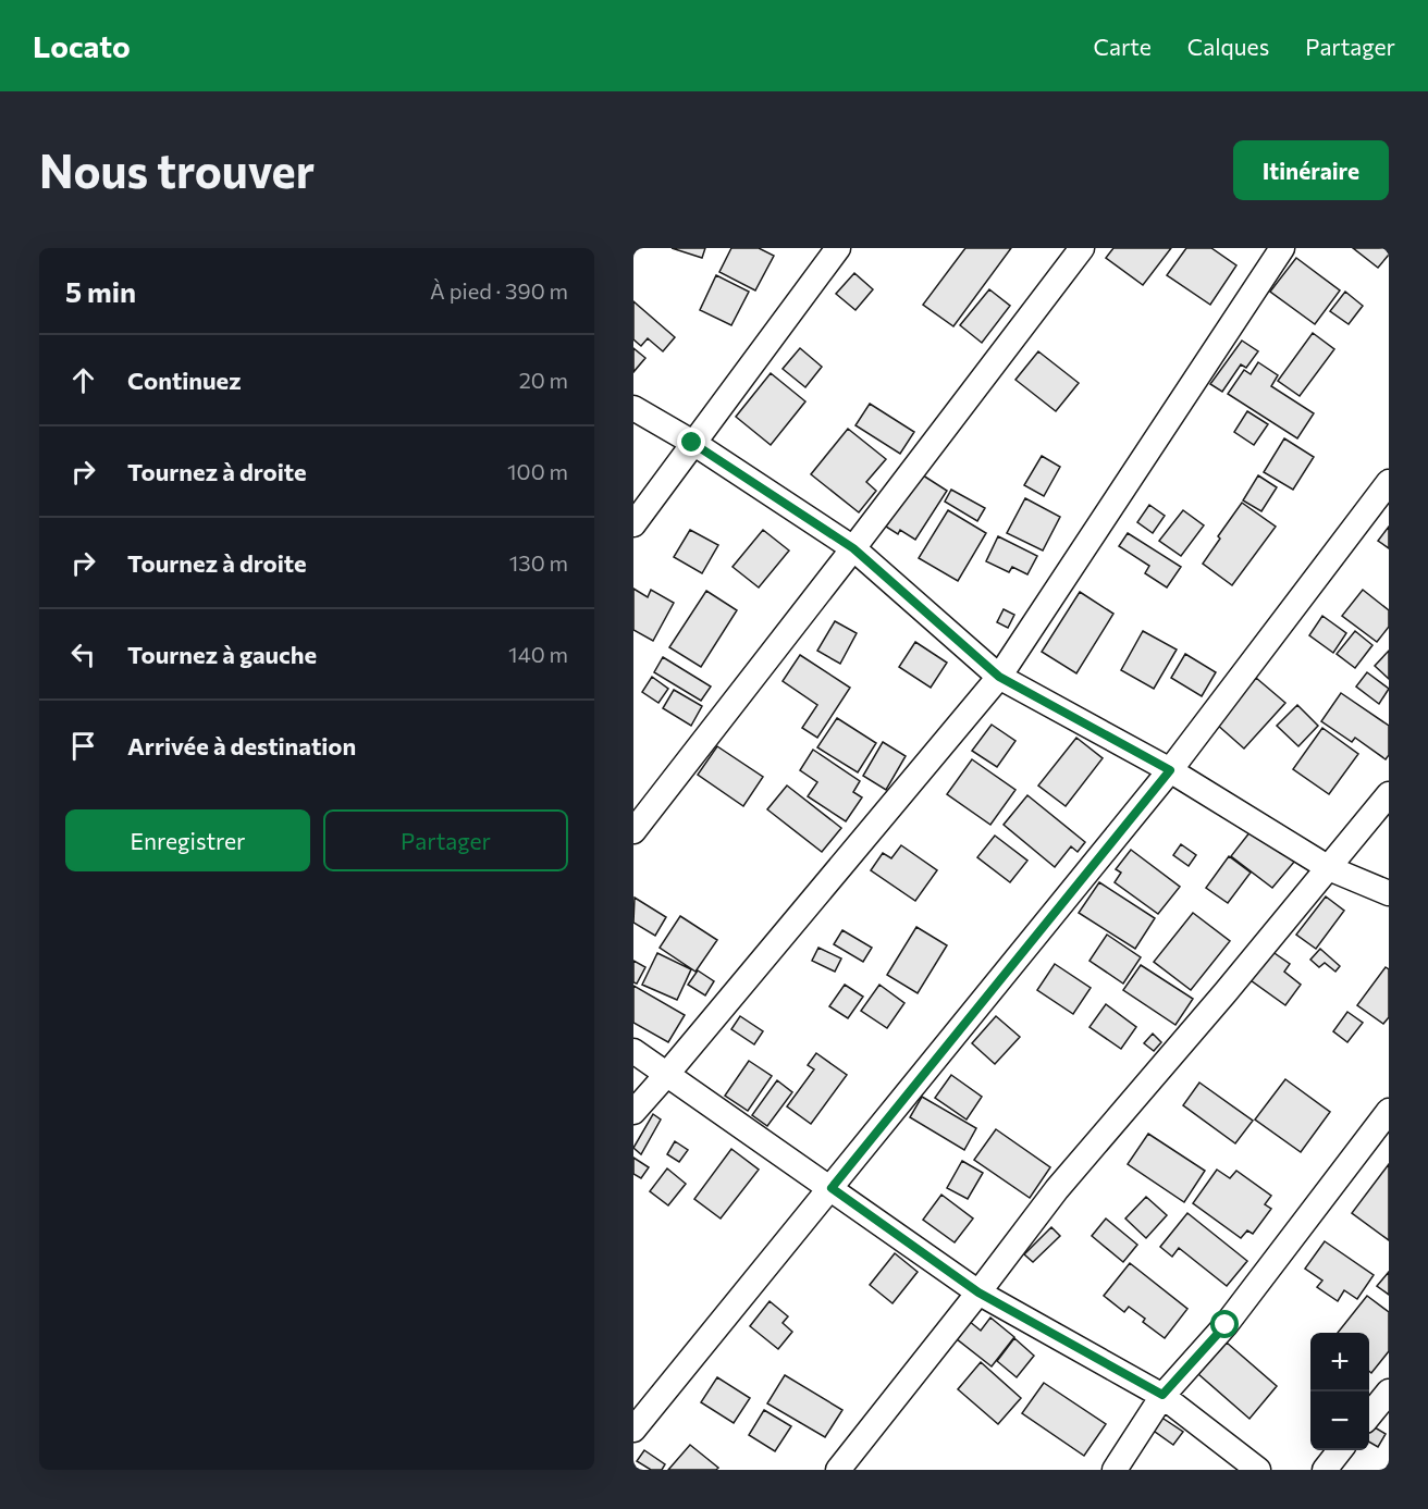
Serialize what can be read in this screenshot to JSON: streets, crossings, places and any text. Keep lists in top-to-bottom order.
{
  "page": {
    "header": "Locato",
    "nav": ["Carte", "Calques", "Partager"],
    "buttons": [
      "Itinéraire",
      ["Enregistrer", "Partager"]
    ],
    "title": "Nous trouver",
    "heading": ["5 min", "À pied · 390 m"],
    "list": [
      ["Continuez", "20 m"],
      ["Tournez à droite", "100 m"],
      ["Tournez à droite", "130 m"],
      ["Tournez à gauche", "140 m"],
      "Arrivée à destination"
    ],
    "map_buttons": ["+", "−"]
  }
}
